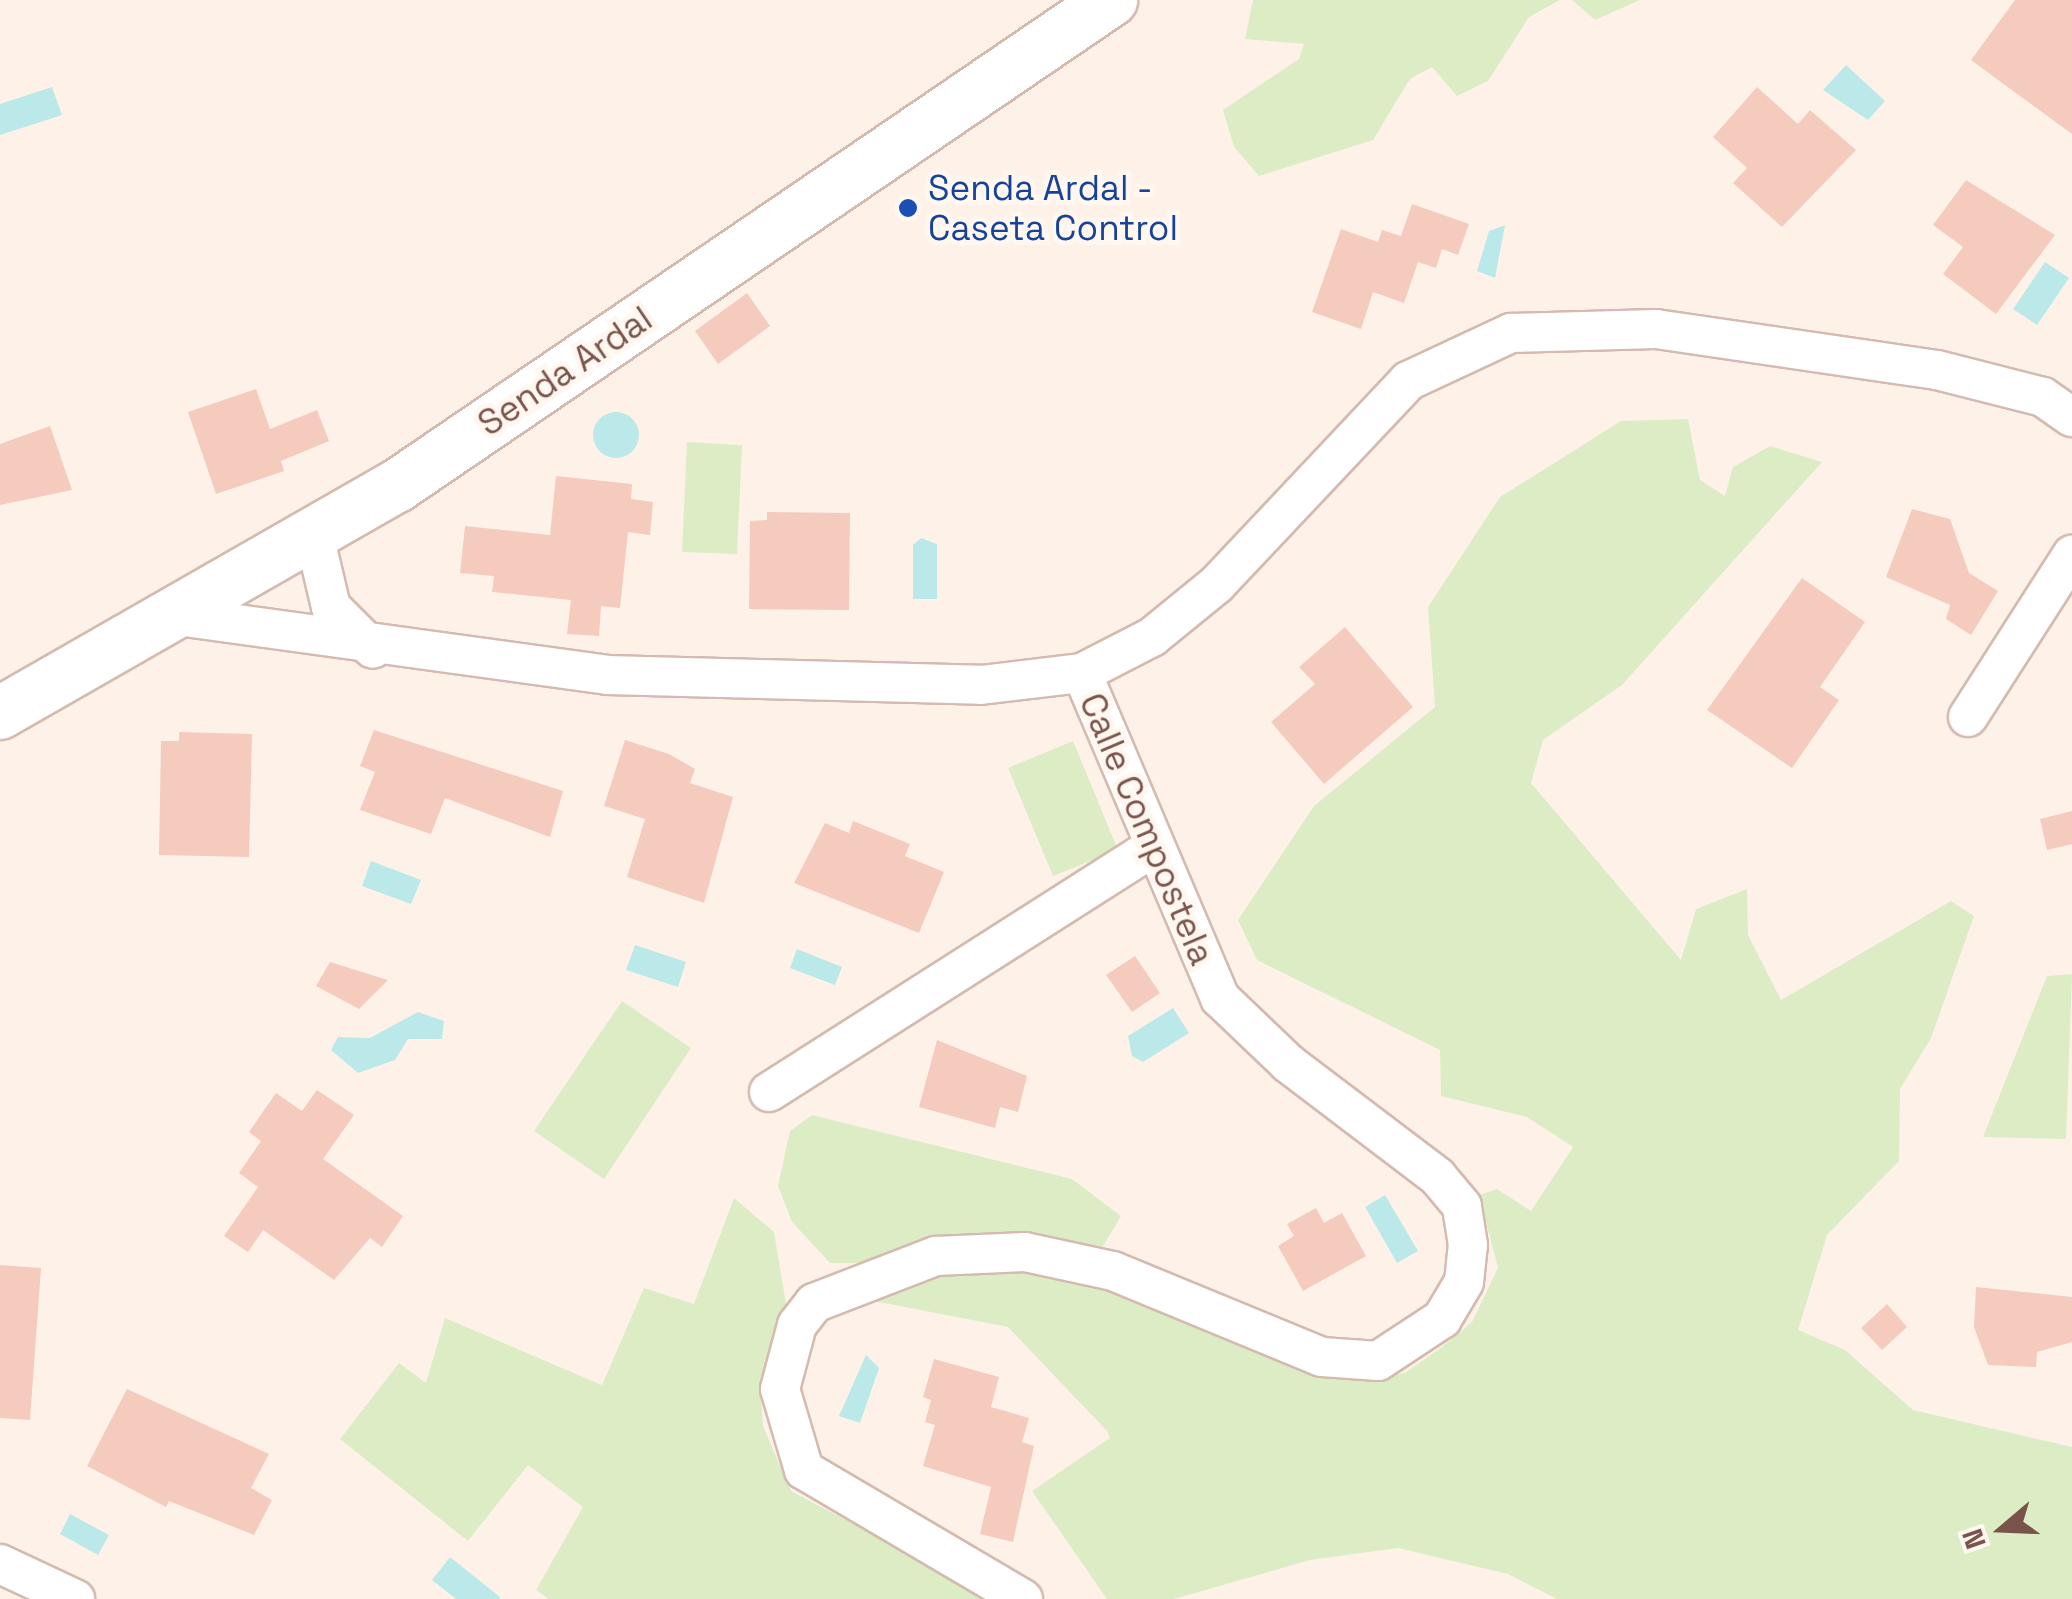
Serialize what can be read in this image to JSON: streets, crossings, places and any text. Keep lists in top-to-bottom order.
{
  "streets": {
    "main road": ["Senda Ardal"],
    "street": ["Calle Compostela"]
  },
  "places": ["Senda Ardal - Caseta Control"],
  "north": "left"
}
